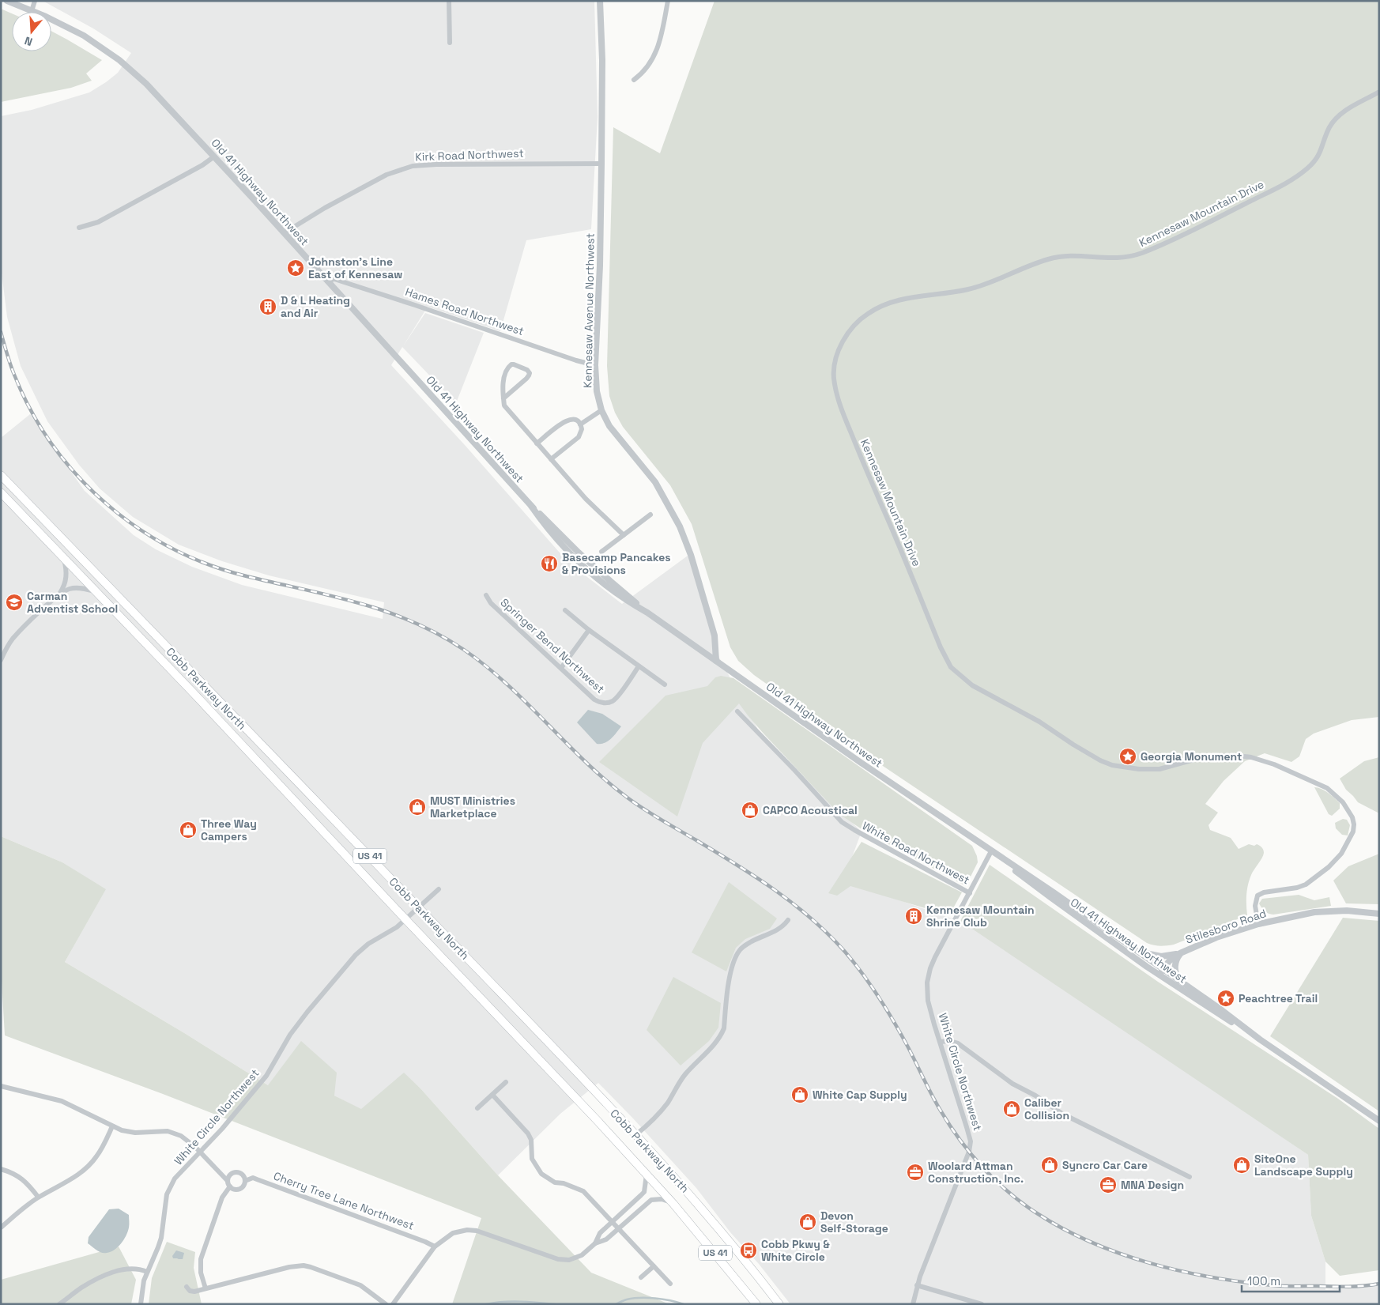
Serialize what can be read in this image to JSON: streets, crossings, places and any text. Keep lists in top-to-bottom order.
{
  "streets": {
    "main road": ["Cobb Parkway North", "US 41"],
    "street": [
      "Kirk Road Northwest",
      "Old 41 Highway Northwest",
      "Kennesaw Mountain Drive",
      "Kennesaw Avenue Northwest",
      "Hames Road Northwest",
      "Springer Bend Northwest",
      "White Road Northwest",
      "Stilesboro Road",
      "White Circle Northwest",
      "Cherry Tree Lane Northwest"
    ]
  },
  "crossings": [
    ["Kirk Road Northwest", "Old 41 Highway Northwest"],
    ["Kirk Road Northwest", "Kennesaw Avenue Northwest"],
    ["Old 41 Highway Northwest", "Kennesaw Avenue Northwest"],
    ["Old 41 Highway Northwest", "Hames Road Northwest"],
    ["Old 41 Highway Northwest", "Stilesboro Road"],
    ["Old 41 Highway Northwest", "White Circle Northwest"],
    ["Kennesaw Mountain Drive", "Stilesboro Road"],
    ["Kennesaw Avenue Northwest", "Hames Road Northwest"],
    ["Cobb Parkway North", "White Circle Northwest"],
    ["White Road Northwest", "White Circle Northwest"]
  ],
  "places": {
    "place": ["Johnston's Line East of Kennesaw", "Georgia Monument", "Peachtree Trail"],
    "building": ["D & L Heating and Air", "Kennesaw Mountain Shrine Club"],
    "restaurant": ["Basecamp Pancakes & Provisions"],
    "school or university": ["Carman Adventist School"],
    "shop": [
      "MUST Ministries Marketplace",
      "CAPCO Acoustical",
      "Three Way Campers",
      "White Cap Supply",
      "Caliber Collision",
      "Syncro Car Care",
      "SiteOne Landscape Supply",
      "Devon Self-Storage"
    ],
    "office": ["Woolard Attman Construction, Inc.", "MNA Design"],
    "bus stop": ["Cobb Pkwy & White Circle"]
  },
  "scale_bar": "100 m",
  "north": "bottom"
}
